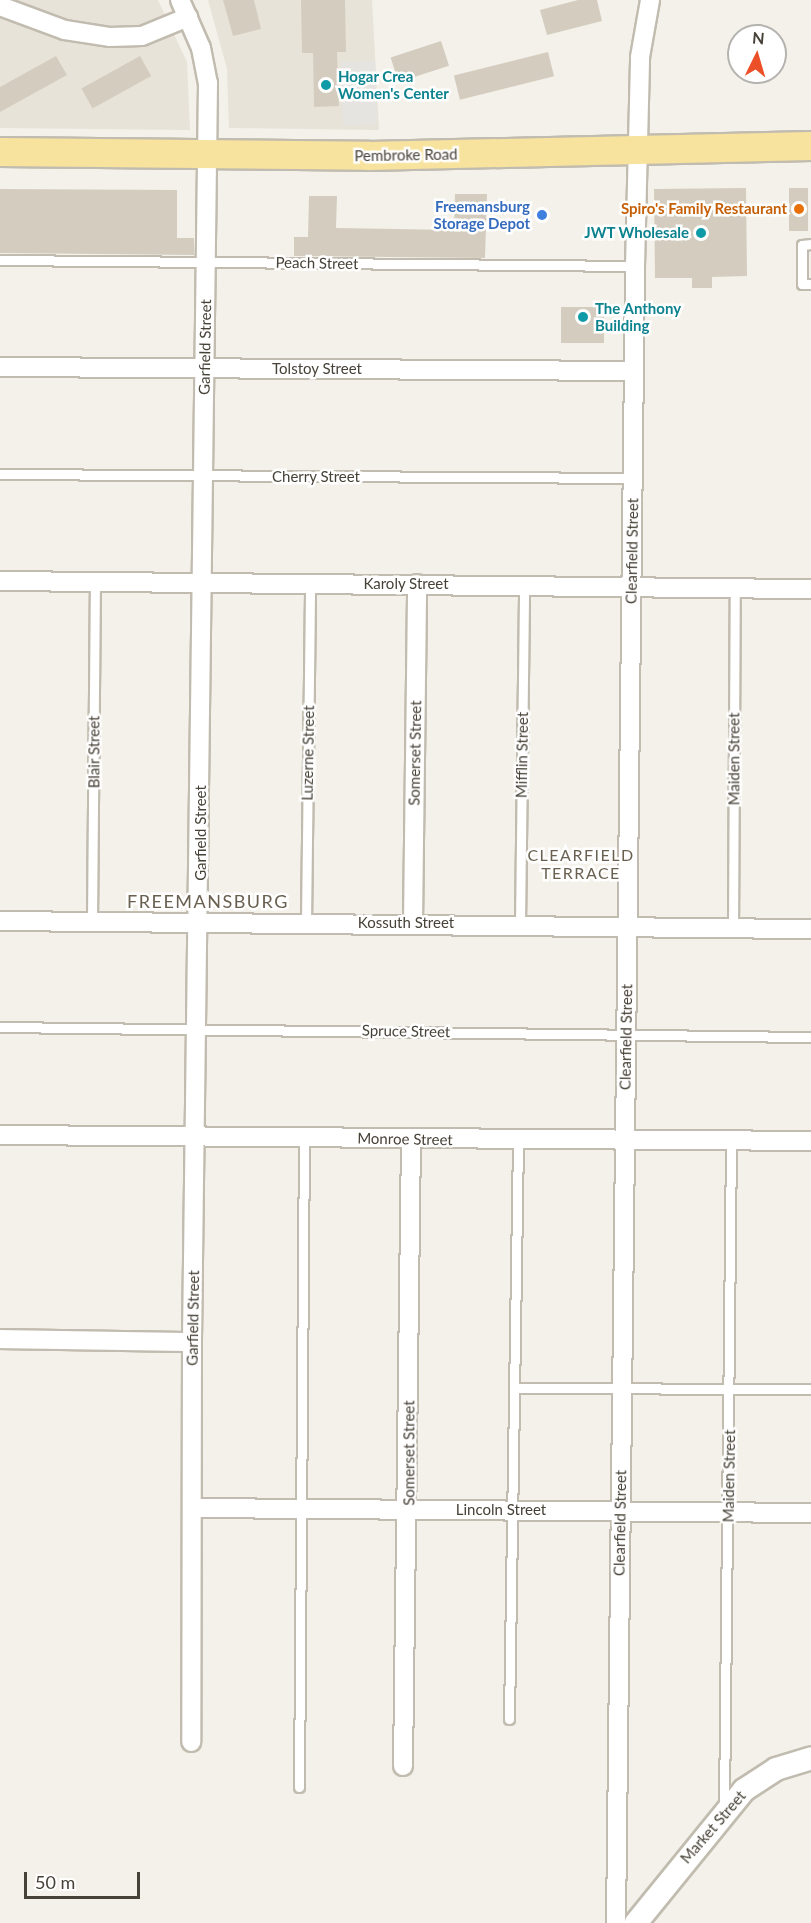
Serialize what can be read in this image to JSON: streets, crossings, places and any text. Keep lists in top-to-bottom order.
{
  "streets": {
    "main road": ["Pembroke Road"],
    "street": [
      "Garfield Street",
      "Tolstoy Street",
      "Clearfield Street",
      "Karoly Street",
      "Somerset Street",
      "Kossuth Street",
      "Monroe Street",
      "Lincoln Street",
      "Market Street"
    ],
    "lane": [
      "Peach Street",
      "Cherry Street",
      "Blair Street",
      "Luzerne Street",
      "Mifflin Street",
      "Maiden Street",
      "Spruce Street"
    ]
  },
  "crossings": [
    ["Pembroke Road", "Garfield Street"],
    ["Pembroke Road", "Clearfield Street"],
    ["Peach Street", "Garfield Street"],
    ["Peach Street", "Clearfield Street"],
    ["Garfield Street", "Tolstoy Street"],
    ["Garfield Street", "Cherry Street"],
    ["Garfield Street", "Karoly Street"],
    ["Garfield Street", "Kossuth Street"],
    ["Garfield Street", "Spruce Street"],
    ["Garfield Street", "Monroe Street"],
    ["Garfield Street", "Lincoln Street"],
    ["Tolstoy Street", "Clearfield Street"],
    ["Cherry Street", "Clearfield Street"],
    ["Clearfield Street", "Karoly Street"],
    ["Clearfield Street", "Kossuth Street"],
    ["Clearfield Street", "Spruce Street"],
    ["Clearfield Street", "Monroe Street"],
    ["Clearfield Street", "Lincoln Street"],
    ["Karoly Street", "Blair Street"],
    ["Karoly Street", "Luzerne Street"],
    ["Karoly Street", "Somerset Street"],
    ["Karoly Street", "Mifflin Street"],
    ["Karoly Street", "Maiden Street"],
    ["Blair Street", "Kossuth Street"],
    ["Luzerne Street", "Kossuth Street"],
    ["Somerset Street", "Kossuth Street"],
    ["Somerset Street", "Monroe Street"],
    ["Somerset Street", "Lincoln Street"],
    ["Mifflin Street", "Kossuth Street"],
    ["Maiden Street", "Kossuth Street"],
    ["Maiden Street", "Monroe Street"],
    ["Maiden Street", "Lincoln Street"],
    ["Maiden Street", "Market Street"]
  ],
  "districts": ["CLEARFIELD TERRACE", "FREEMANSBURG"],
  "places": [
    "Hogar Crea Women's Center",
    "Spiro's Family Restaurant",
    "Freemansburg Storage Depot",
    "JWT Wholesale",
    "The Anthony Building"
  ],
  "scale_bar": "50 m",
  "north": "top"
}
